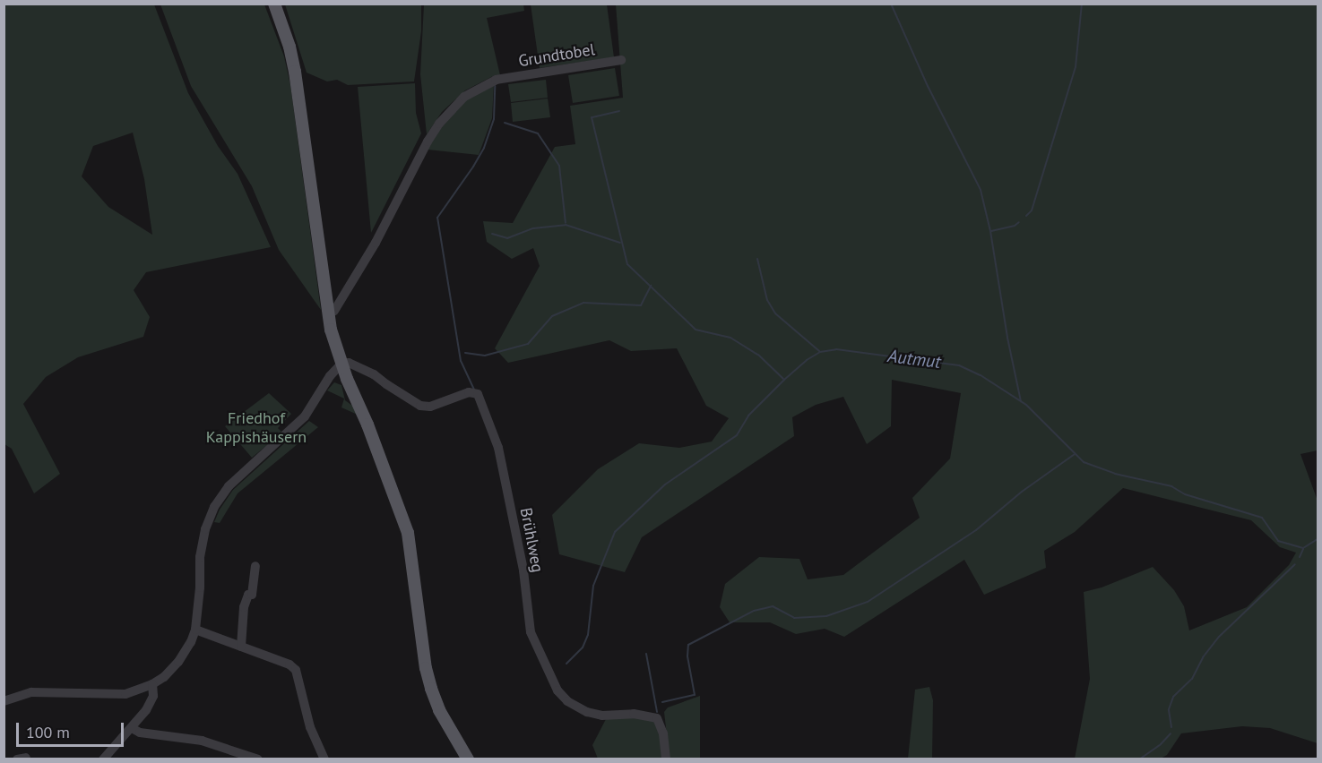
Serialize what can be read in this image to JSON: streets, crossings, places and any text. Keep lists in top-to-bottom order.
{
  "streets": {
    "street": ["Grundtobel", "Brühlweg"]
  },
  "water": ["Autmut"],
  "parks": ["Friedhof Kappishäusern"],
  "scale_bar": "100 m"
}
